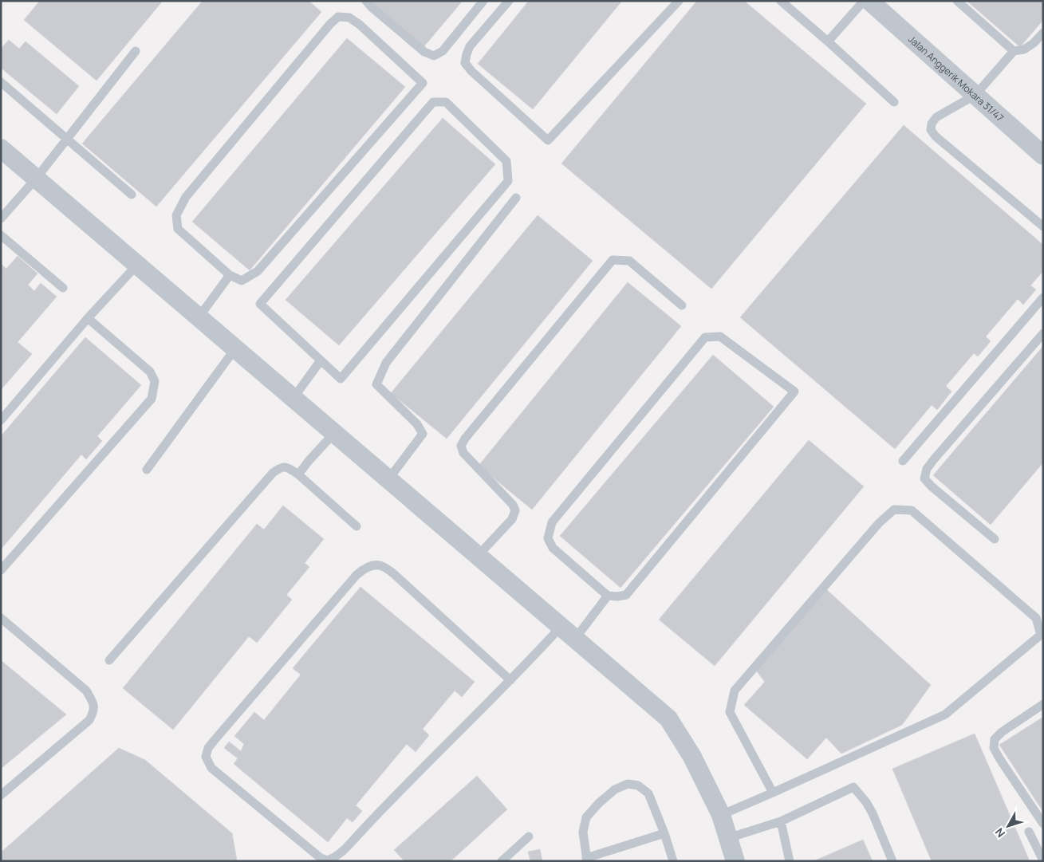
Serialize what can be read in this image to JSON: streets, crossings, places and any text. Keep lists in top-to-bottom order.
{
  "streets": {
    "street": ["Jalan Anggerik Mokara 31/47"]
  },
  "north": "bottom left"
}
